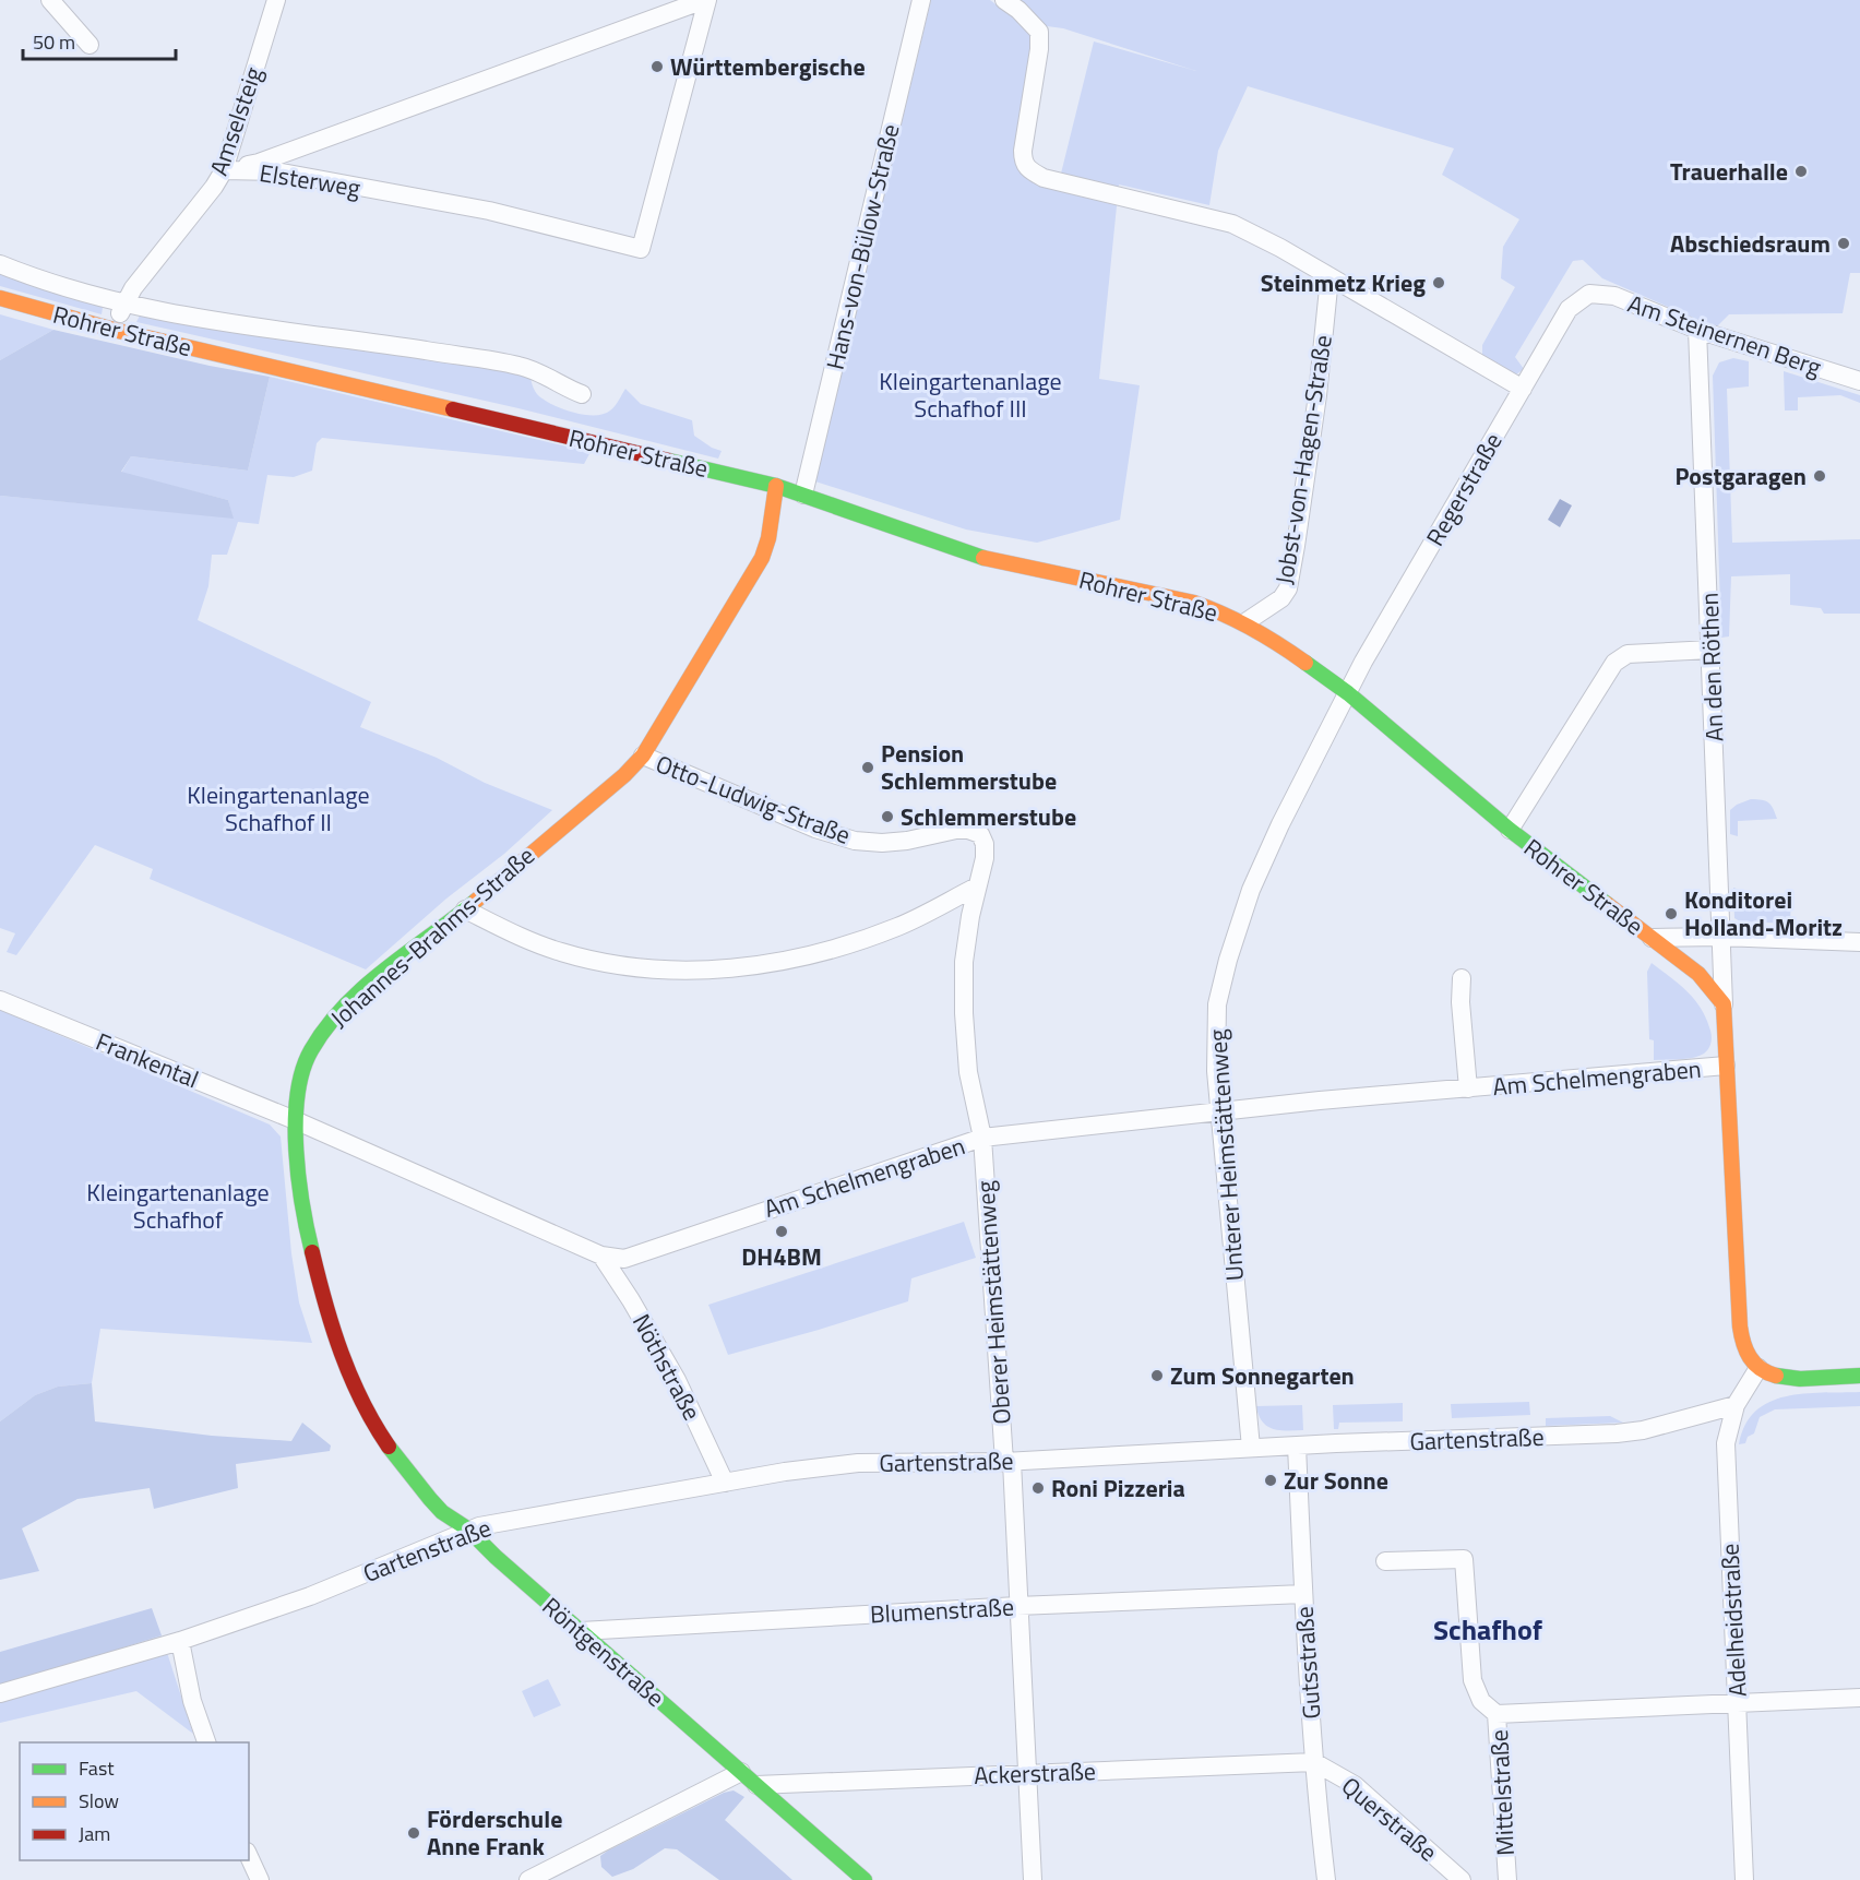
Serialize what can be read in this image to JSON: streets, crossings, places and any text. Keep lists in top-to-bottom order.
{
  "streets": {
    "main road": ["Rohrer Straße", "Johannes-Brahms-Straße", "Röntgenstraße"],
    "street": [
      "Amselsteig",
      "Elsterweg",
      "Hans-von-Bülow-Straße",
      "Am Steinernen Berg",
      "Jobst-von-Hagen-Straße",
      "Regerstraße",
      "An den Röthen",
      "Otto-Ludwig-Straße",
      "Frankental",
      "Am Schelmengraben",
      "Unterer Heimstättenweg",
      "Oberer Heimstättenweg",
      "Nöthstraße",
      "Gartenstraße",
      "Blumenstraße",
      "Adelheidstraße",
      "Gutsstraße",
      "Ackerstraße",
      "Mittelstraße",
      "Querstraße"
    ]
  },
  "crossings": [
    ["Amselsteig", "Elsterweg"],
    ["Amselsteig", "Rohrer Straße"],
    ["Hans-von-Bülow-Straße", "Rohrer Straße"],
    ["Rohrer Straße", "Jobst-von-Hagen-Straße"],
    ["Rohrer Straße", "Regerstraße"],
    ["Rohrer Straße", "An den Röthen"],
    ["Rohrer Straße", "Johannes-Brahms-Straße"],
    ["Rohrer Straße", "Unterer Heimstättenweg"],
    ["Am Steinernen Berg", "Regerstraße"],
    ["Am Steinernen Berg", "An den Röthen"],
    ["Regerstraße", "Unterer Heimstättenweg"],
    ["Otto-Ludwig-Straße", "Johannes-Brahms-Straße"],
    ["Otto-Ludwig-Straße", "Oberer Heimstättenweg"],
    ["Johannes-Brahms-Straße", "Frankental"],
    ["Johannes-Brahms-Straße", "Am Schelmengraben"],
    ["Johannes-Brahms-Straße", "Gartenstraße"],
    ["Johannes-Brahms-Straße", "Röntgenstraße"],
    ["Frankental", "Am Schelmengraben"],
    ["Am Schelmengraben", "Unterer Heimstättenweg"],
    ["Am Schelmengraben", "Oberer Heimstättenweg"],
    ["Am Schelmengraben", "Nöthstraße"],
    ["Unterer Heimstättenweg", "Gartenstraße"],
    ["Oberer Heimstättenweg", "Gartenstraße"],
    ["Oberer Heimstättenweg", "Blumenstraße"],
    ["Oberer Heimstättenweg", "Ackerstraße"],
    ["Nöthstraße", "Gartenstraße"],
    ["Gartenstraße", "Adelheidstraße"],
    ["Gartenstraße", "Röntgenstraße"],
    ["Gartenstraße", "Gutsstraße"],
    ["Blumenstraße", "Röntgenstraße"],
    ["Blumenstraße", "Gutsstraße"],
    ["Röntgenstraße", "Ackerstraße"],
    ["Gutsstraße", "Ackerstraße"],
    ["Gutsstraße", "Querstraße"],
    ["Ackerstraße", "Querstraße"]
  ],
  "districts": ["Schafhof"],
  "parks": ["Kleingartenanlage Schafhof III", "Kleingartenanlage Schafhof II", "Kleingartenanlage Schafhof"],
  "places": [
    "Württembergische",
    "Trauerhalle",
    "Abschiedsraum",
    "Steinmetz Krieg",
    "Postgaragen",
    "Pension Schlemmerstube",
    "Schlemmerstube",
    "Konditorei Holland-Moritz",
    "DH4BM",
    "Zum Sonnegarten",
    "Zur Sonne",
    "Roni Pizzeria",
    "Förderschule Anne Frank"
  ],
  "legend": ["Fast", "Slow", "Jam"],
  "scale_bar": "50 m"
}
